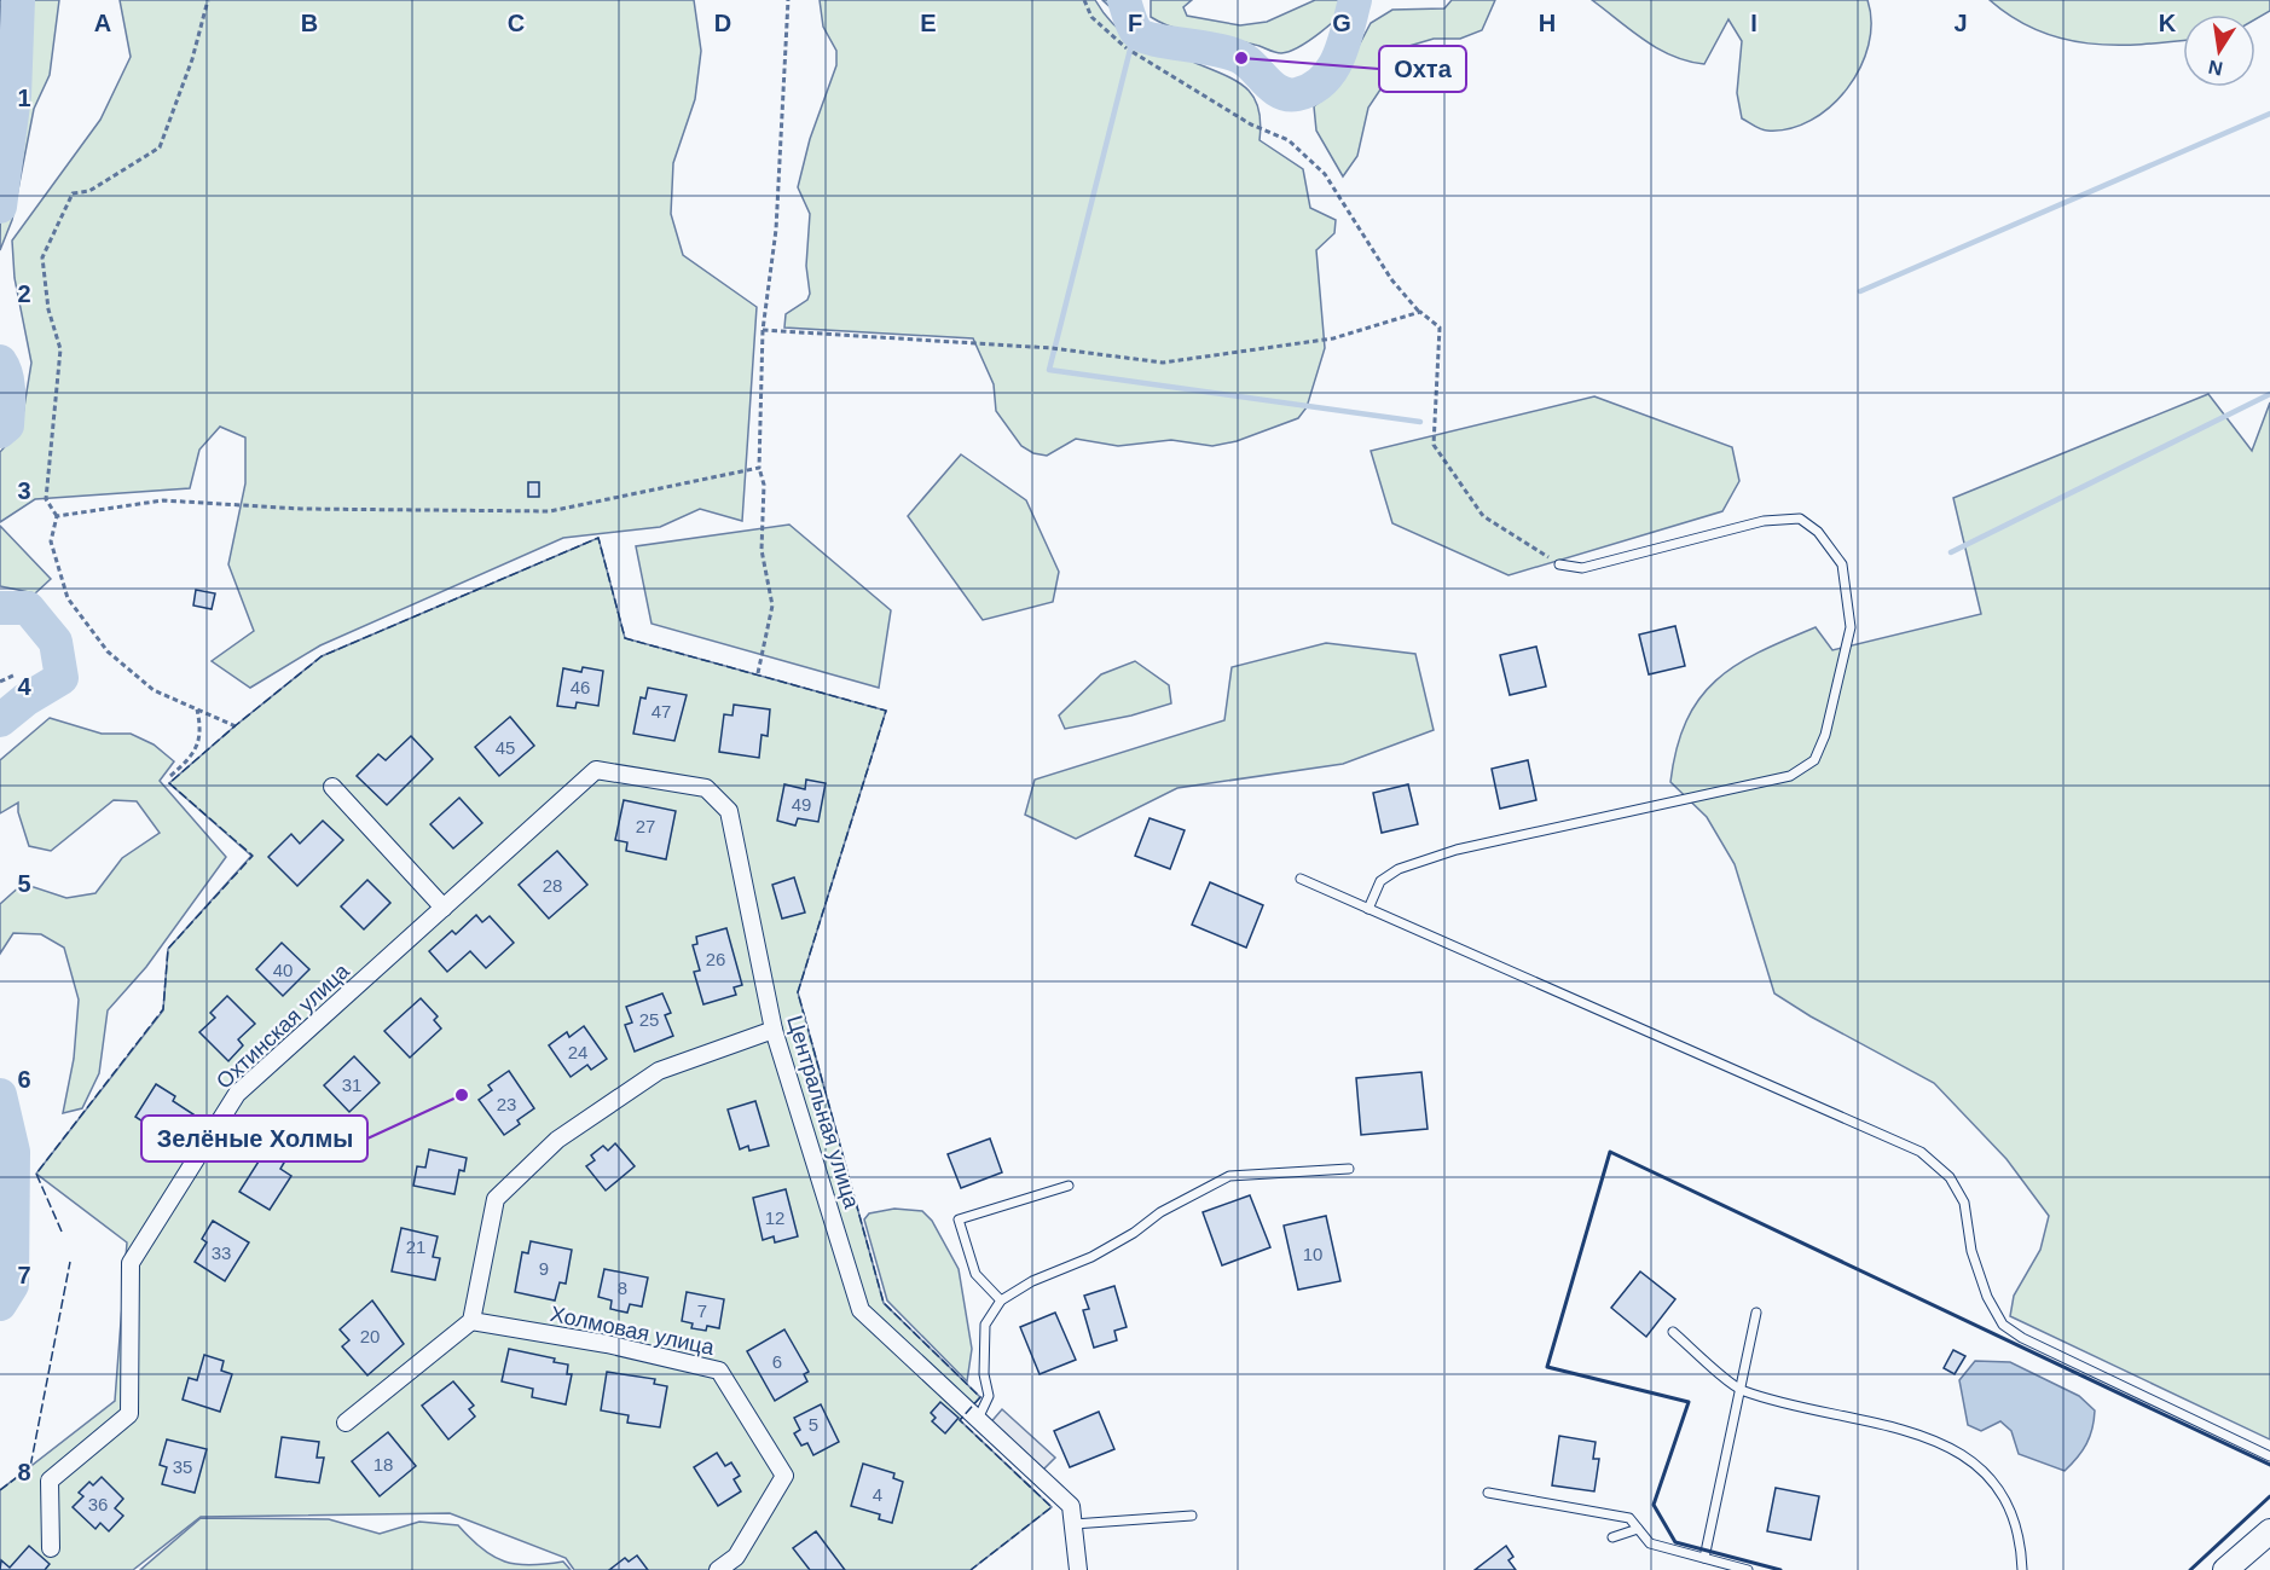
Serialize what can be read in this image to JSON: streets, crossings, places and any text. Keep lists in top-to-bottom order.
{
  "streets": {
    "street": ["Охтинская улица", "Центральная улица", "Холмовая улица"]
  },
  "crossings": [
    ["Охтинская улица", "Центральная улица"]
  ],
  "places": ["Охта", "Зелёные Холмы"],
  "house_numbers": [
    "46",
    "47",
    "45",
    "49",
    "27",
    "28",
    "26",
    "40",
    "25",
    "24",
    "31",
    "23",
    "12",
    "21",
    "33",
    "10",
    "9",
    "8",
    "7",
    "20",
    "6",
    "5",
    "18",
    "35",
    "4",
    "36"
  ],
  "north": "bottom",
  "grid": {
    "columns": [
      "A",
      "B",
      "C",
      "D",
      "E",
      "F",
      "G",
      "H",
      "I",
      "J",
      "K"
    ],
    "rows": [
      "1",
      "2",
      "3",
      "4",
      "5",
      "6",
      "7",
      "8"
    ]
  }
}
